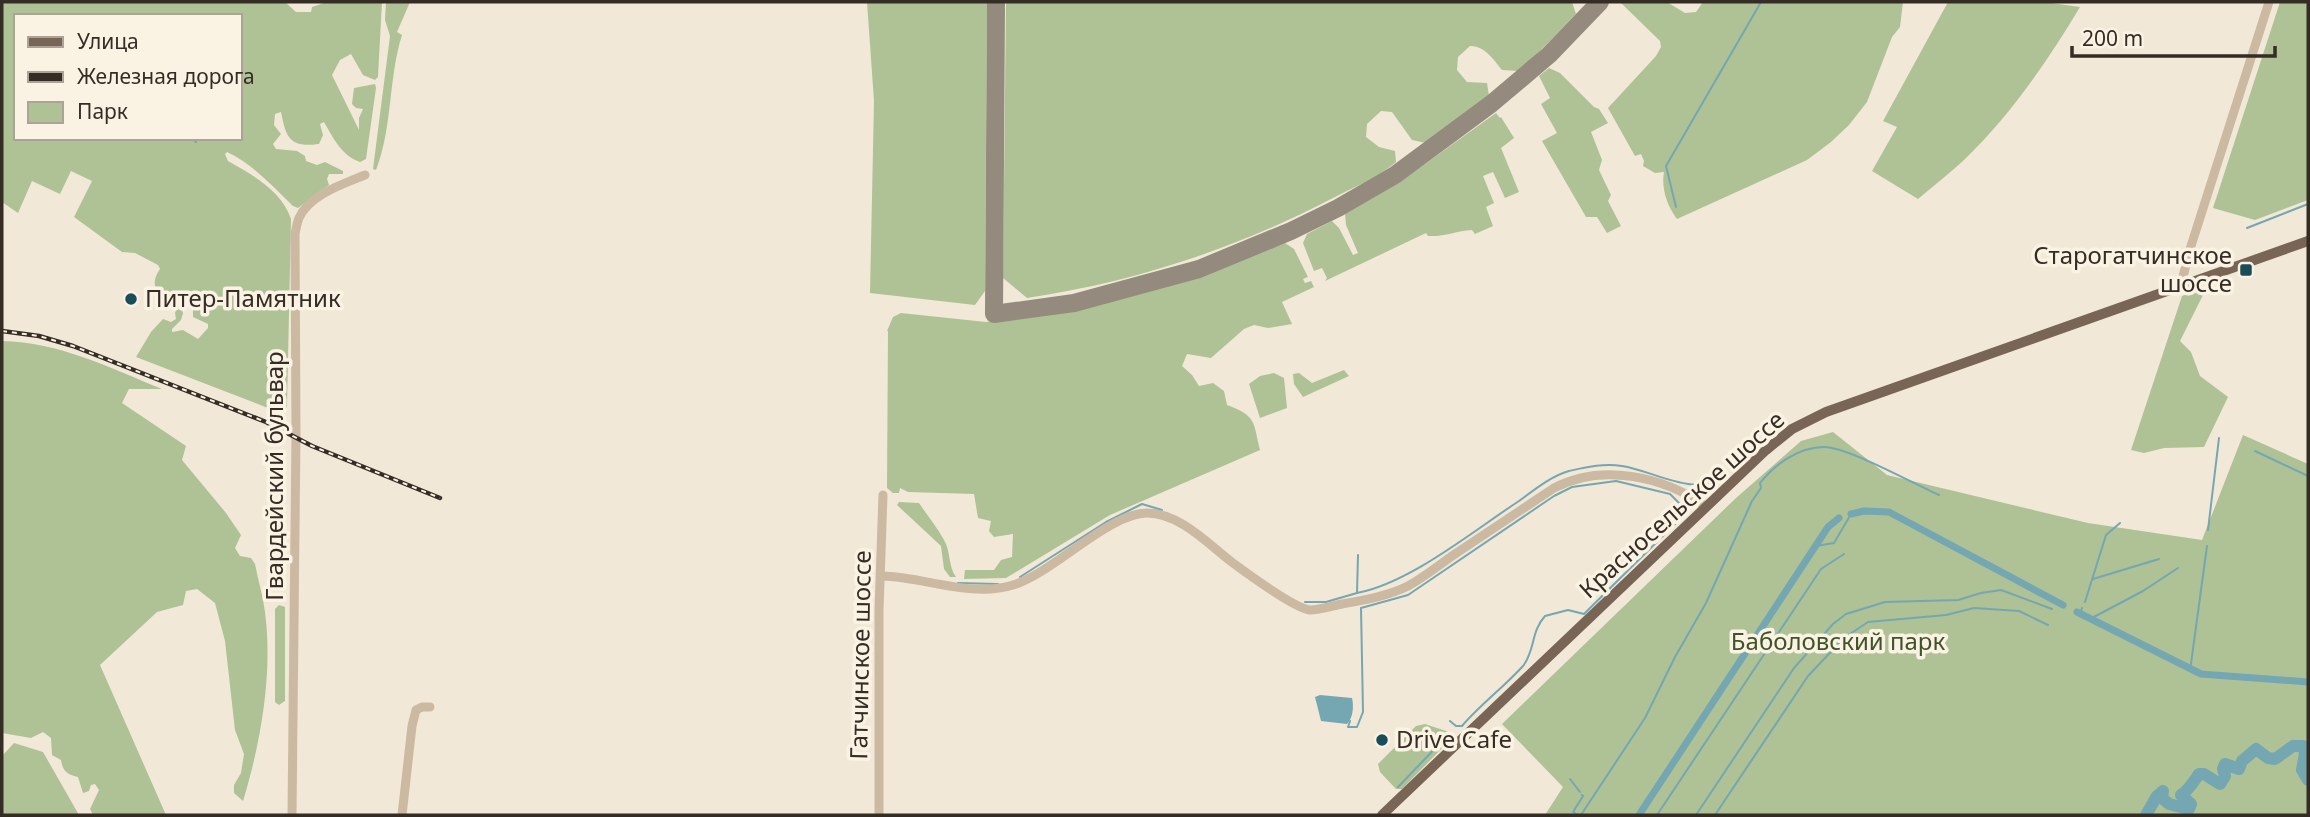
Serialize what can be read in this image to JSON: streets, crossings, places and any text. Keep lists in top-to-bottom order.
{
  "streets": {
    "main road": ["Красносельское шоссе"],
    "street": ["Гвардейский бульвар", "Гатчинское шоссе"]
  },
  "parks": ["Баболовский парк"],
  "places": {
    "transit": ["Старогатчинское шоссе"],
    "other": ["Питер-Памятник", "Drive Cafe"]
  },
  "legend": ["Улица", "Железная дорога", "Парк"],
  "scale_bar": "200 m"
}
